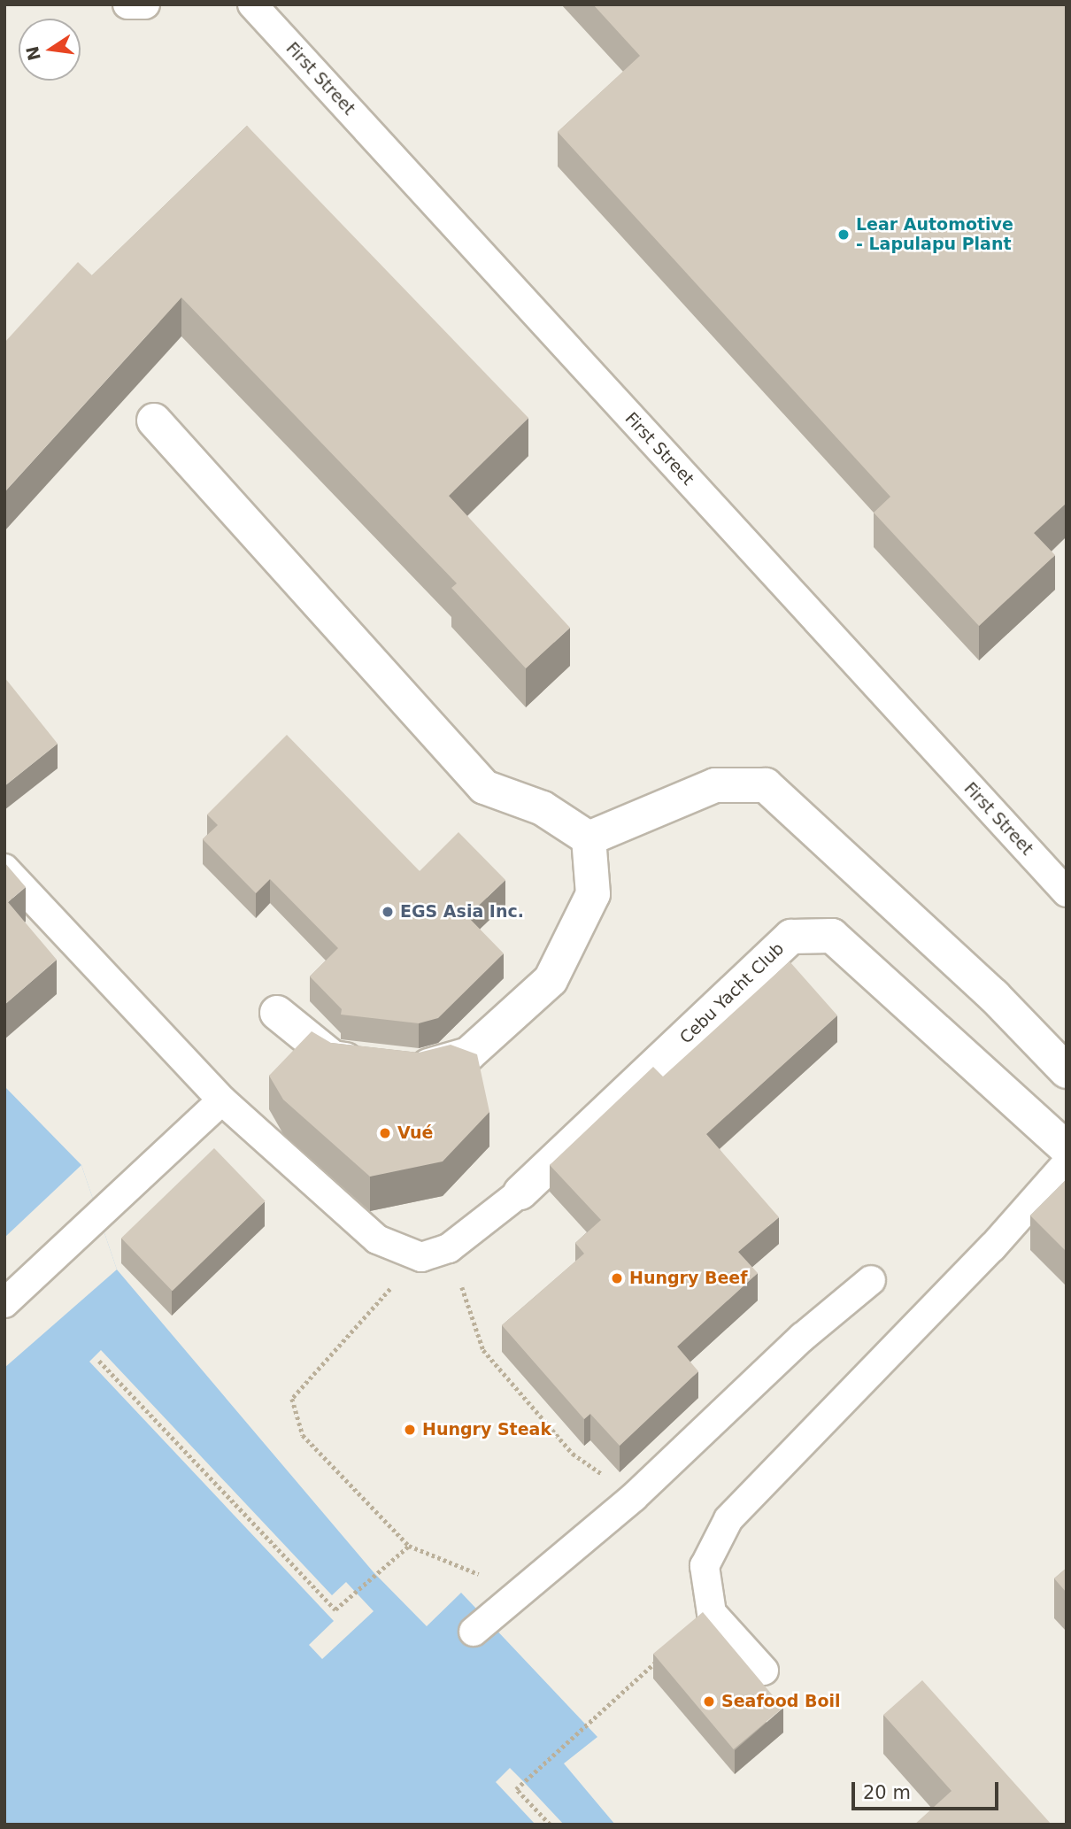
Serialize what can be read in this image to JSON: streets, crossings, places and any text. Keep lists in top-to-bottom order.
{
  "streets": {
    "street": ["Cebu Yacht Club"],
    "lane": ["First Street"]
  },
  "places": [
    "Lear Automotive - Lapulapu Plant",
    "EGS Asia Inc.",
    "Vué",
    "Hungry Beef",
    "Hungry Steak",
    "Seafood Boil"
  ],
  "scale_bar": "20 m",
  "north": "left"
}
